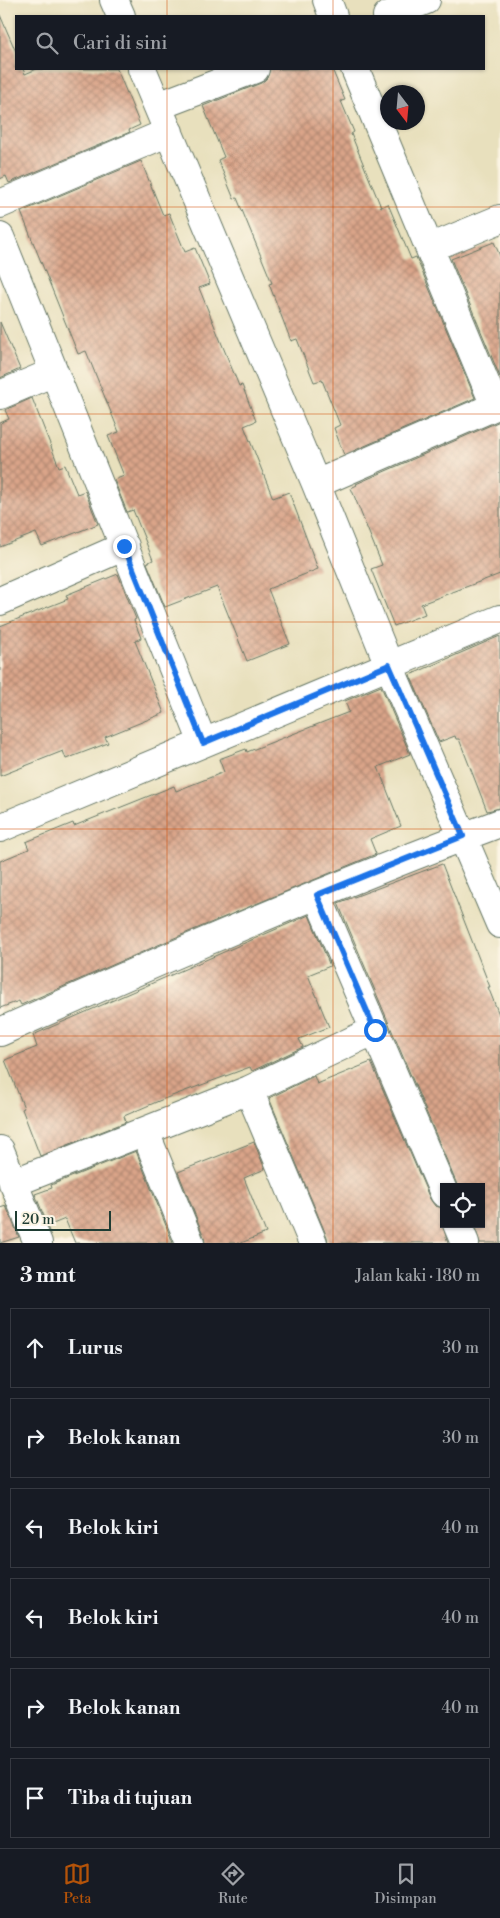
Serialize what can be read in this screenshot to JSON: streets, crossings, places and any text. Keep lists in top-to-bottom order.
{
  "scale_bar": "20 m",
  "north": "bottom",
  "page": {
    "search": "Cari di sini",
    "scale": "20 m",
    "heading": ["3 mnt", "Jalan kaki · 180 m"],
    "list": [
      ["Lurus", "30 m"],
      ["Belok kanan", "30 m"],
      ["Belok kiri", "40 m"],
      ["Belok kiri", "40 m"],
      ["Belok kanan", "40 m"],
      "Tiba di tujuan"
    ],
    "nav": ["Peta", "Rute", "Disimpan"]
  }
}
